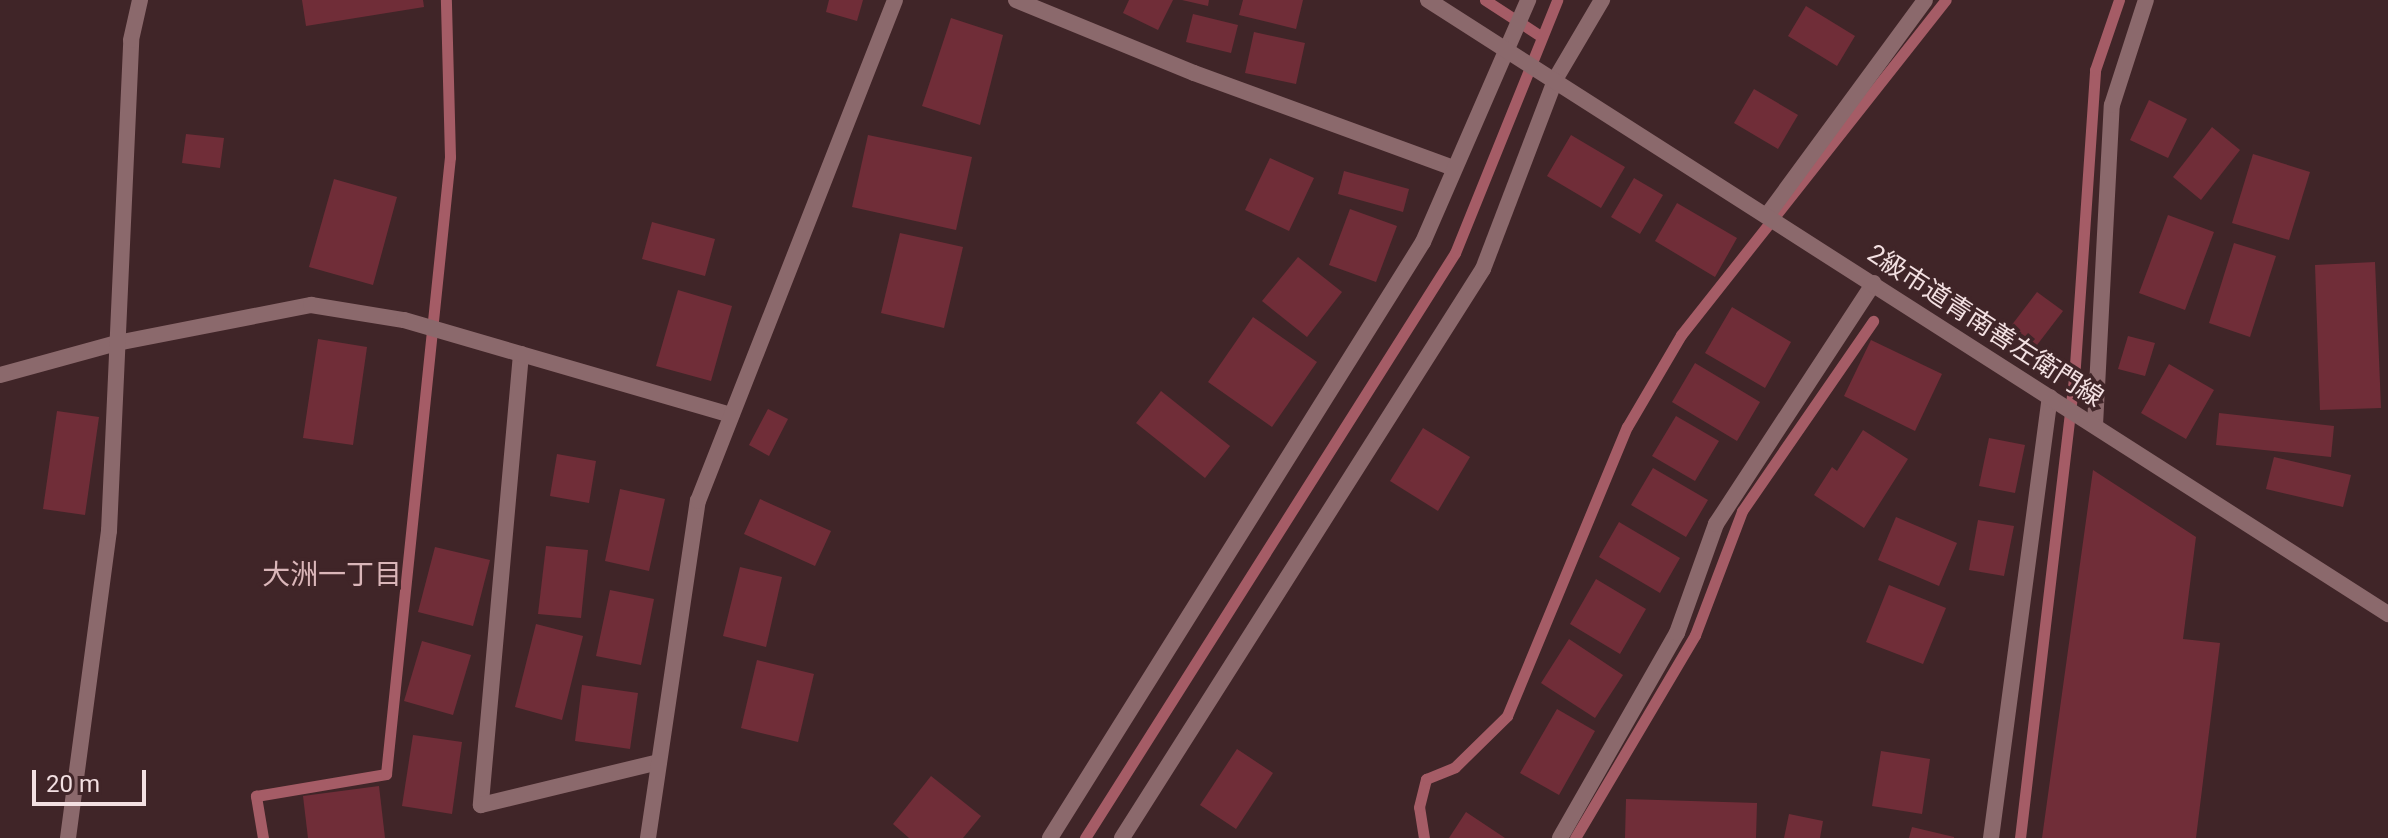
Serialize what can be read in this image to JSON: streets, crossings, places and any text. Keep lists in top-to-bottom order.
{
  "streets": {
    "street": ["2級市道青南善左衛門線"]
  },
  "districts": ["大洲一丁目"],
  "scale_bar": "20 m"
}
